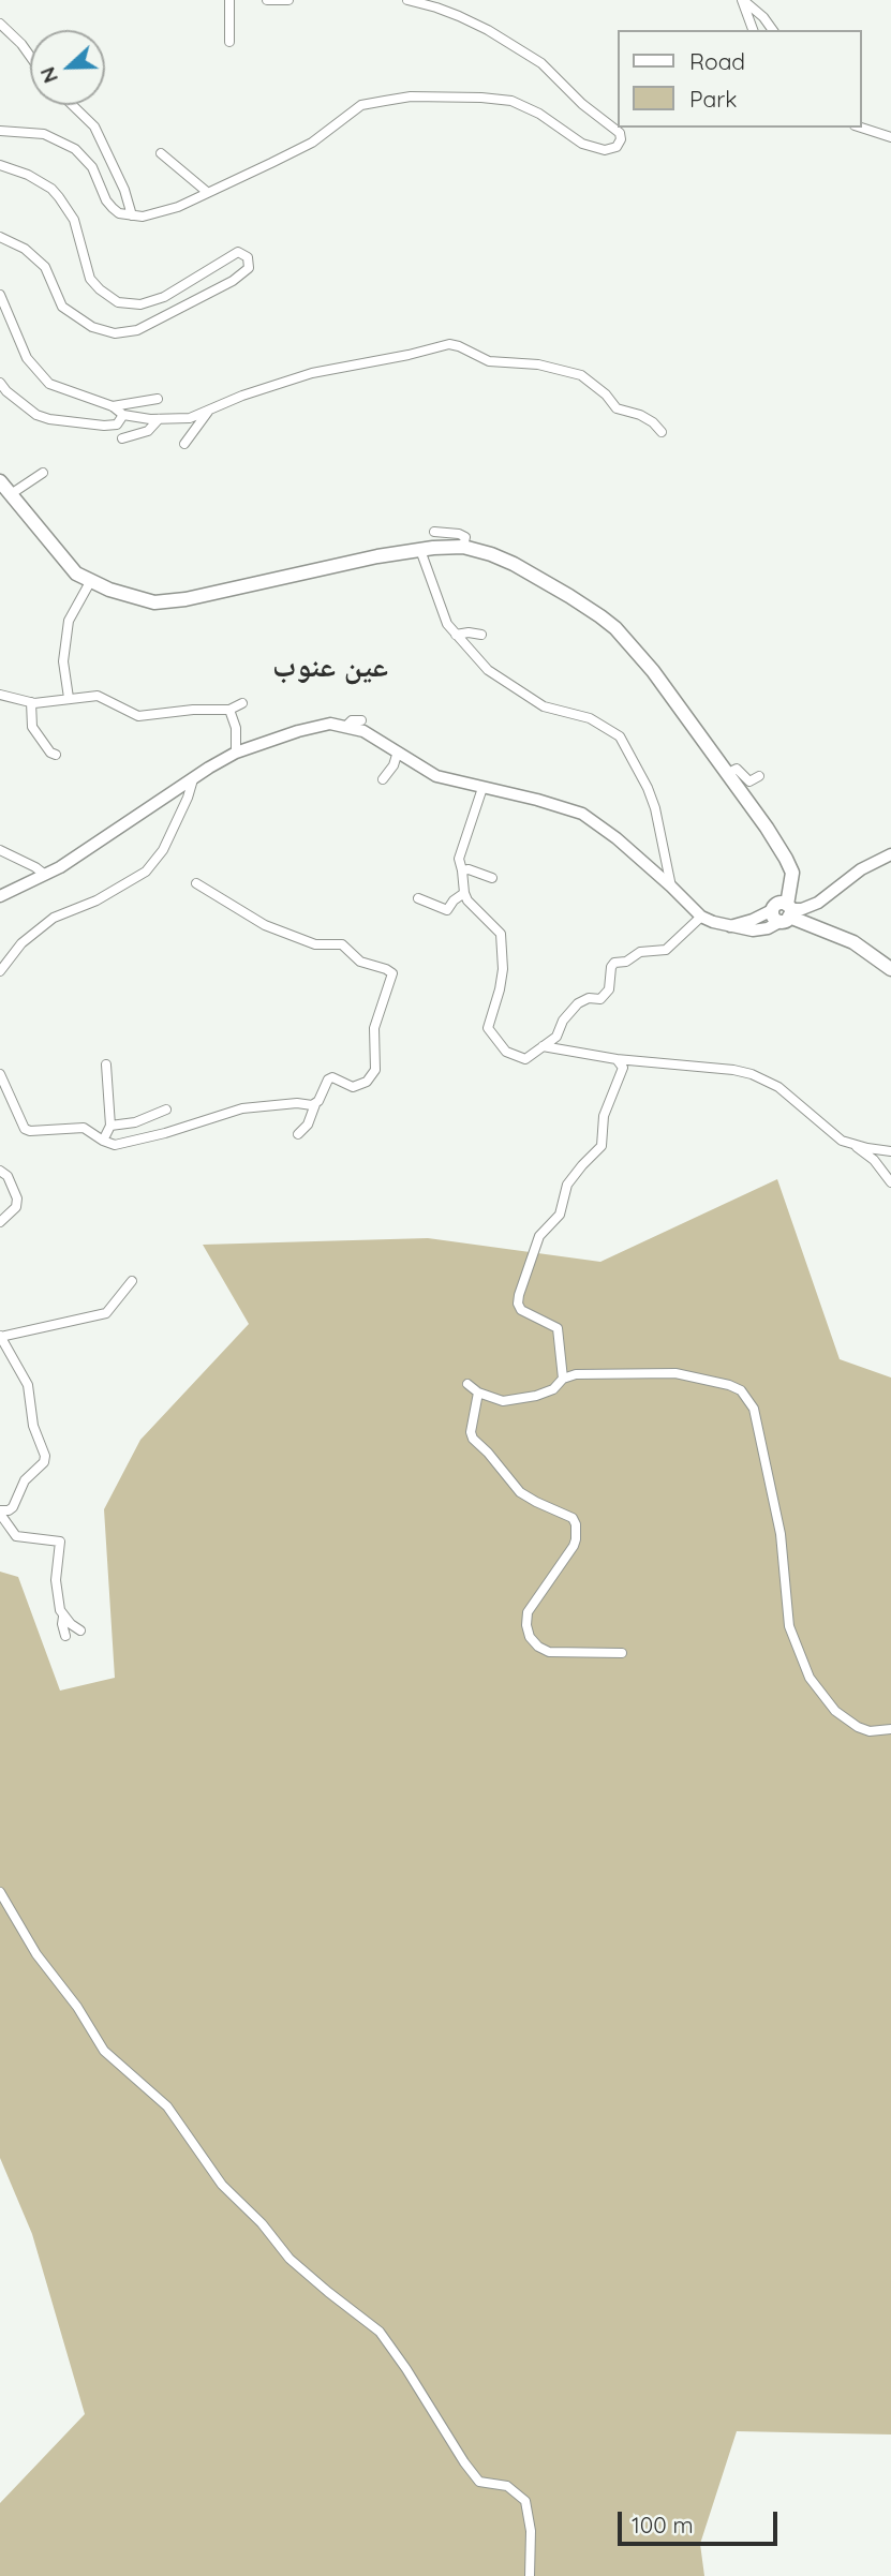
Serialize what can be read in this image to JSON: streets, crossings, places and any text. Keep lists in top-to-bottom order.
{
  "districts": ["عين عنوب"],
  "legend": ["Road", "Park"],
  "scale_bar": "100 m",
  "north": "left"
}
